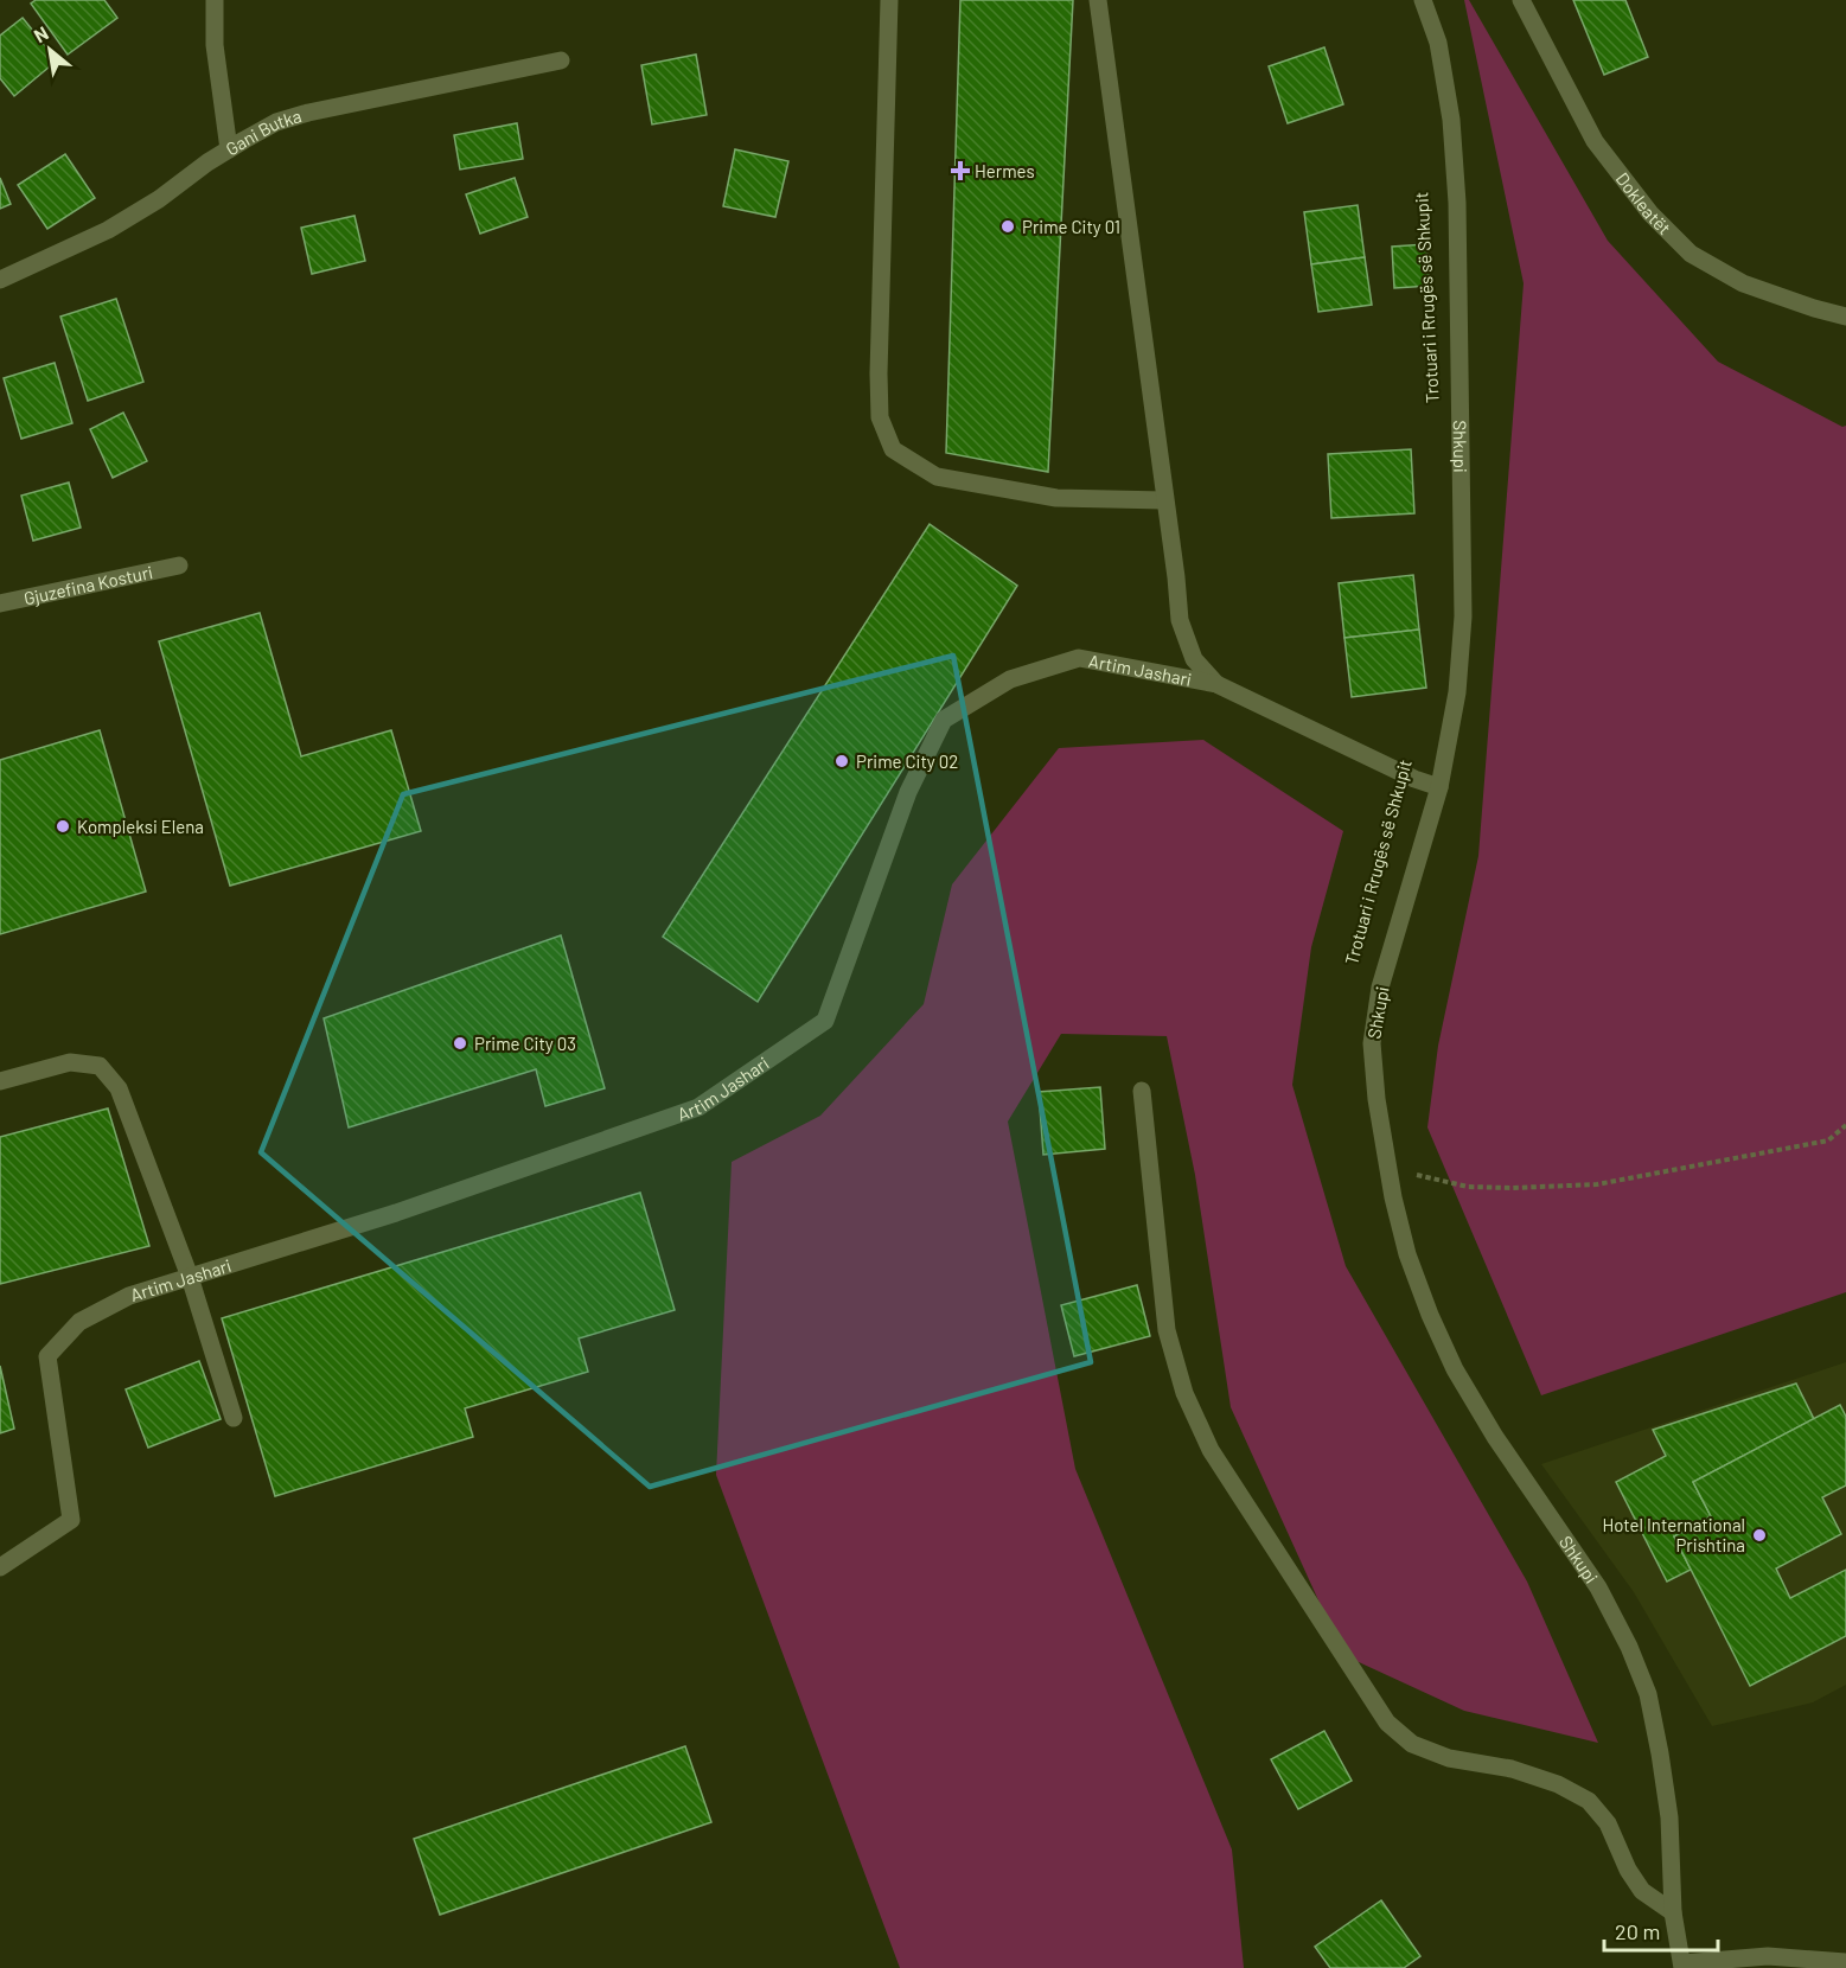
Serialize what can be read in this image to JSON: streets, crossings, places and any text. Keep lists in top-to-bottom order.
{
  "streets": {
    "street": [
      "Gani Butka",
      "Dokleatët",
      "Shkupi",
      "Gjuzefina Kosturi",
      "Artim Jashari"
    ]
  },
  "crossings": [
    ["Shkupi", "Artim Jashari"]
  ],
  "places": {
    "health": ["Hermes"],
    "other": [
      "Prime City 01",
      "Prime City 02",
      "Kompleksi Elena",
      "Prime City 03",
      "Hotel International Prishtina"
    ]
  },
  "scale_bar": "20 m",
  "north": "top left"
}
